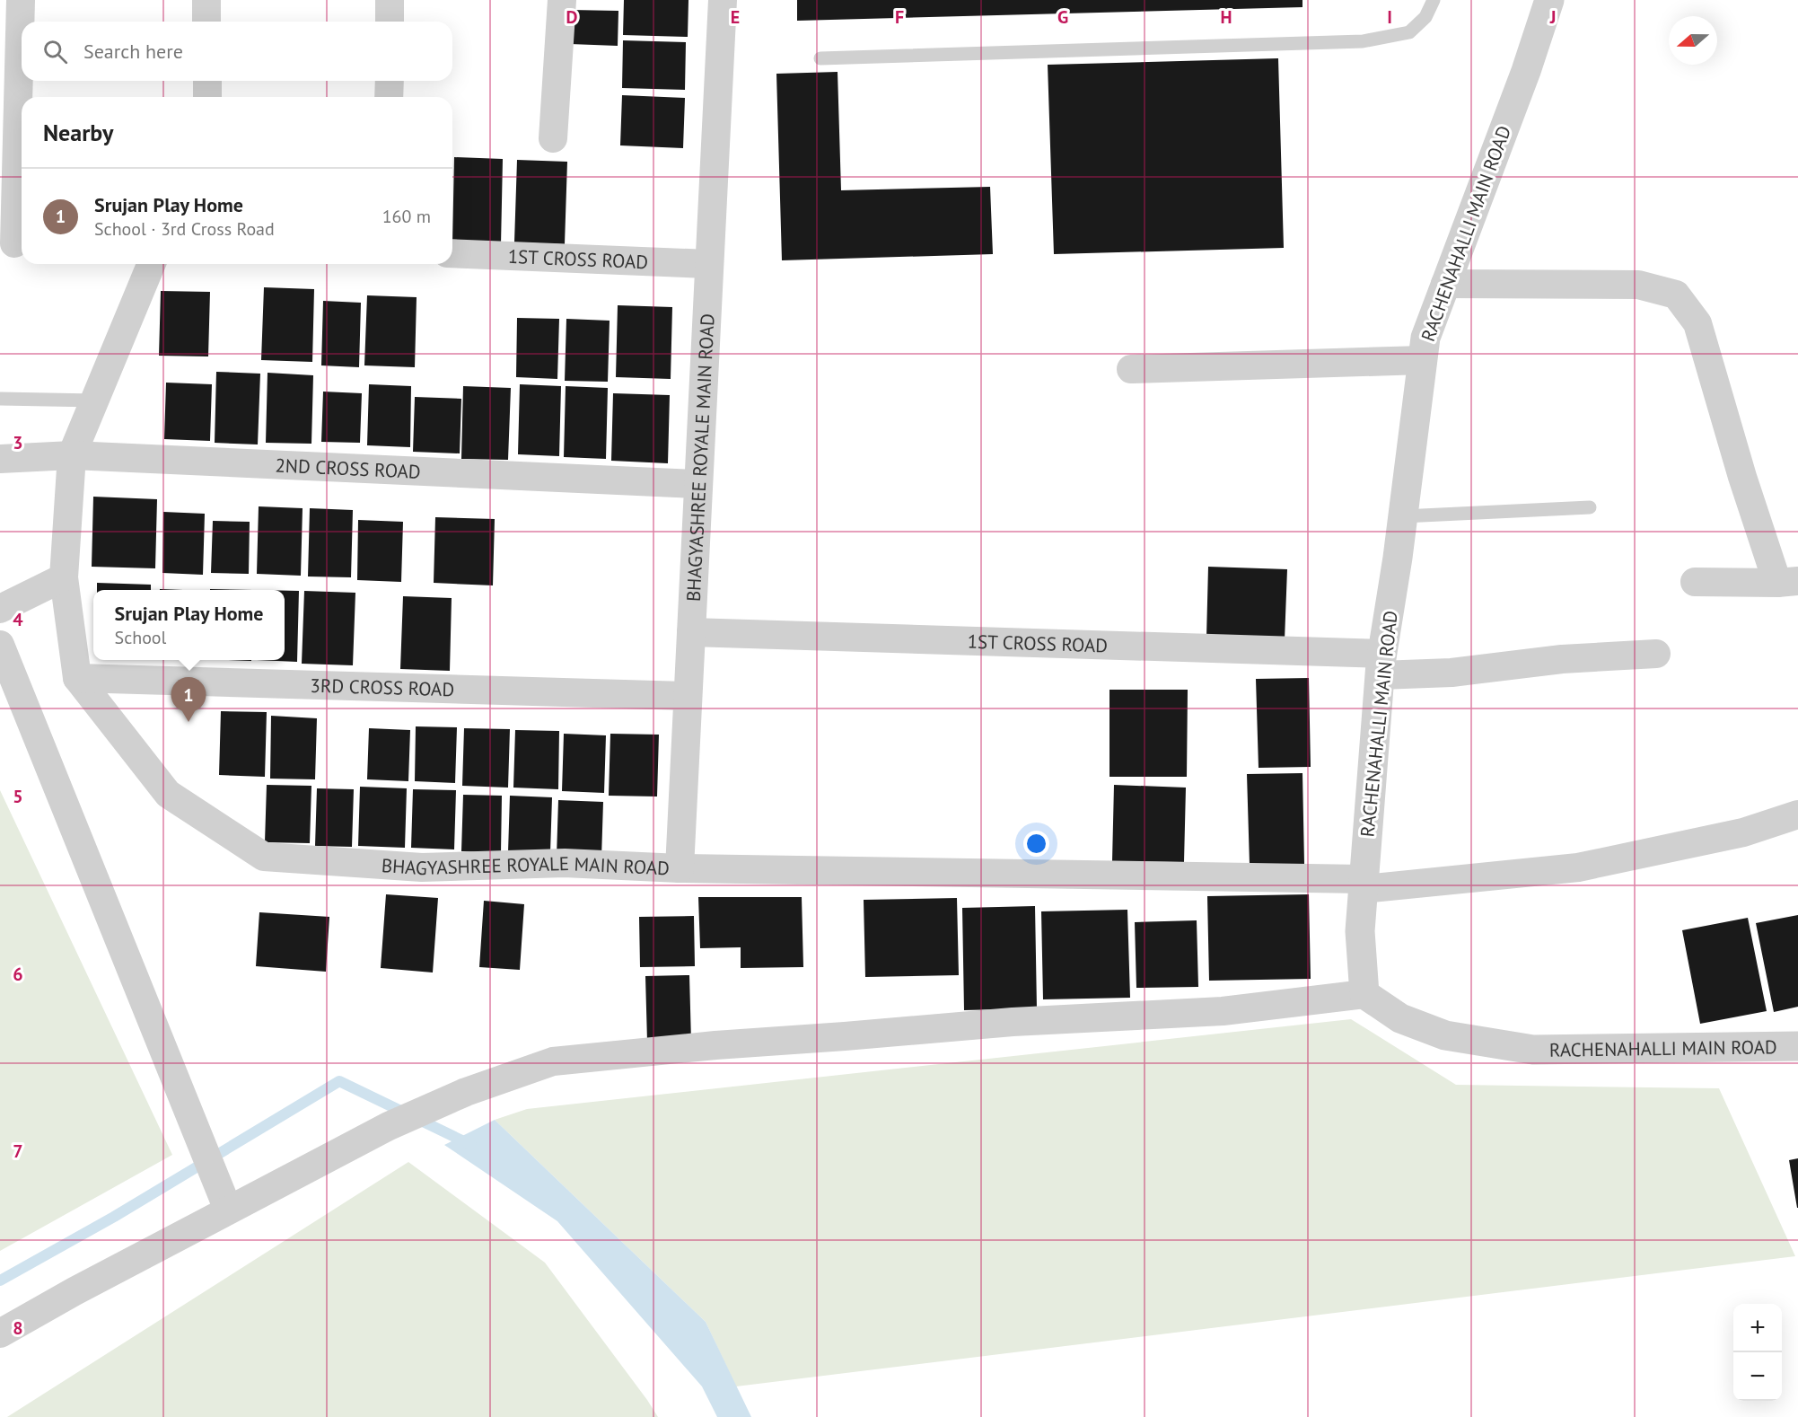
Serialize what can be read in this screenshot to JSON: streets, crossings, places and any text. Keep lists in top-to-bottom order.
{
  "streets": {
    "street": [
      "RACHENAHALLI MAIN ROAD",
      "1ST CROSS ROAD",
      "BHAGYASHREE ROYALE MAIN ROAD",
      "2ND CROSS ROAD",
      "3RD CROSS ROAD"
    ]
  },
  "crossings": [
    ["RACHENAHALLI MAIN ROAD", "1ST CROSS ROAD"],
    ["1ST CROSS ROAD", "BHAGYASHREE ROYALE MAIN ROAD"],
    ["BHAGYASHREE ROYALE MAIN ROAD", "2ND CROSS ROAD"],
    ["BHAGYASHREE ROYALE MAIN ROAD", "3RD CROSS ROAD"]
  ],
  "north": "left",
  "page": {
    "search": "Search here",
    "heading": "Nearby",
    "list": [
      {
        "mark": "1",
        "name": "Srujan Play Home",
        "note": "School · 3rd Cross Road",
        "value": "160 m"
      }
    ],
    "popup": ["Srujan Play Home", "School"],
    "pins": "1",
    "map_buttons": ["+", "−"]
  },
  "grid": {
    "columns": [
      "D",
      "E",
      "F",
      "G",
      "H",
      "I",
      "J"
    ],
    "rows": [
      "3",
      "4",
      "5",
      "6",
      "7",
      "8"
    ]
  }
}
